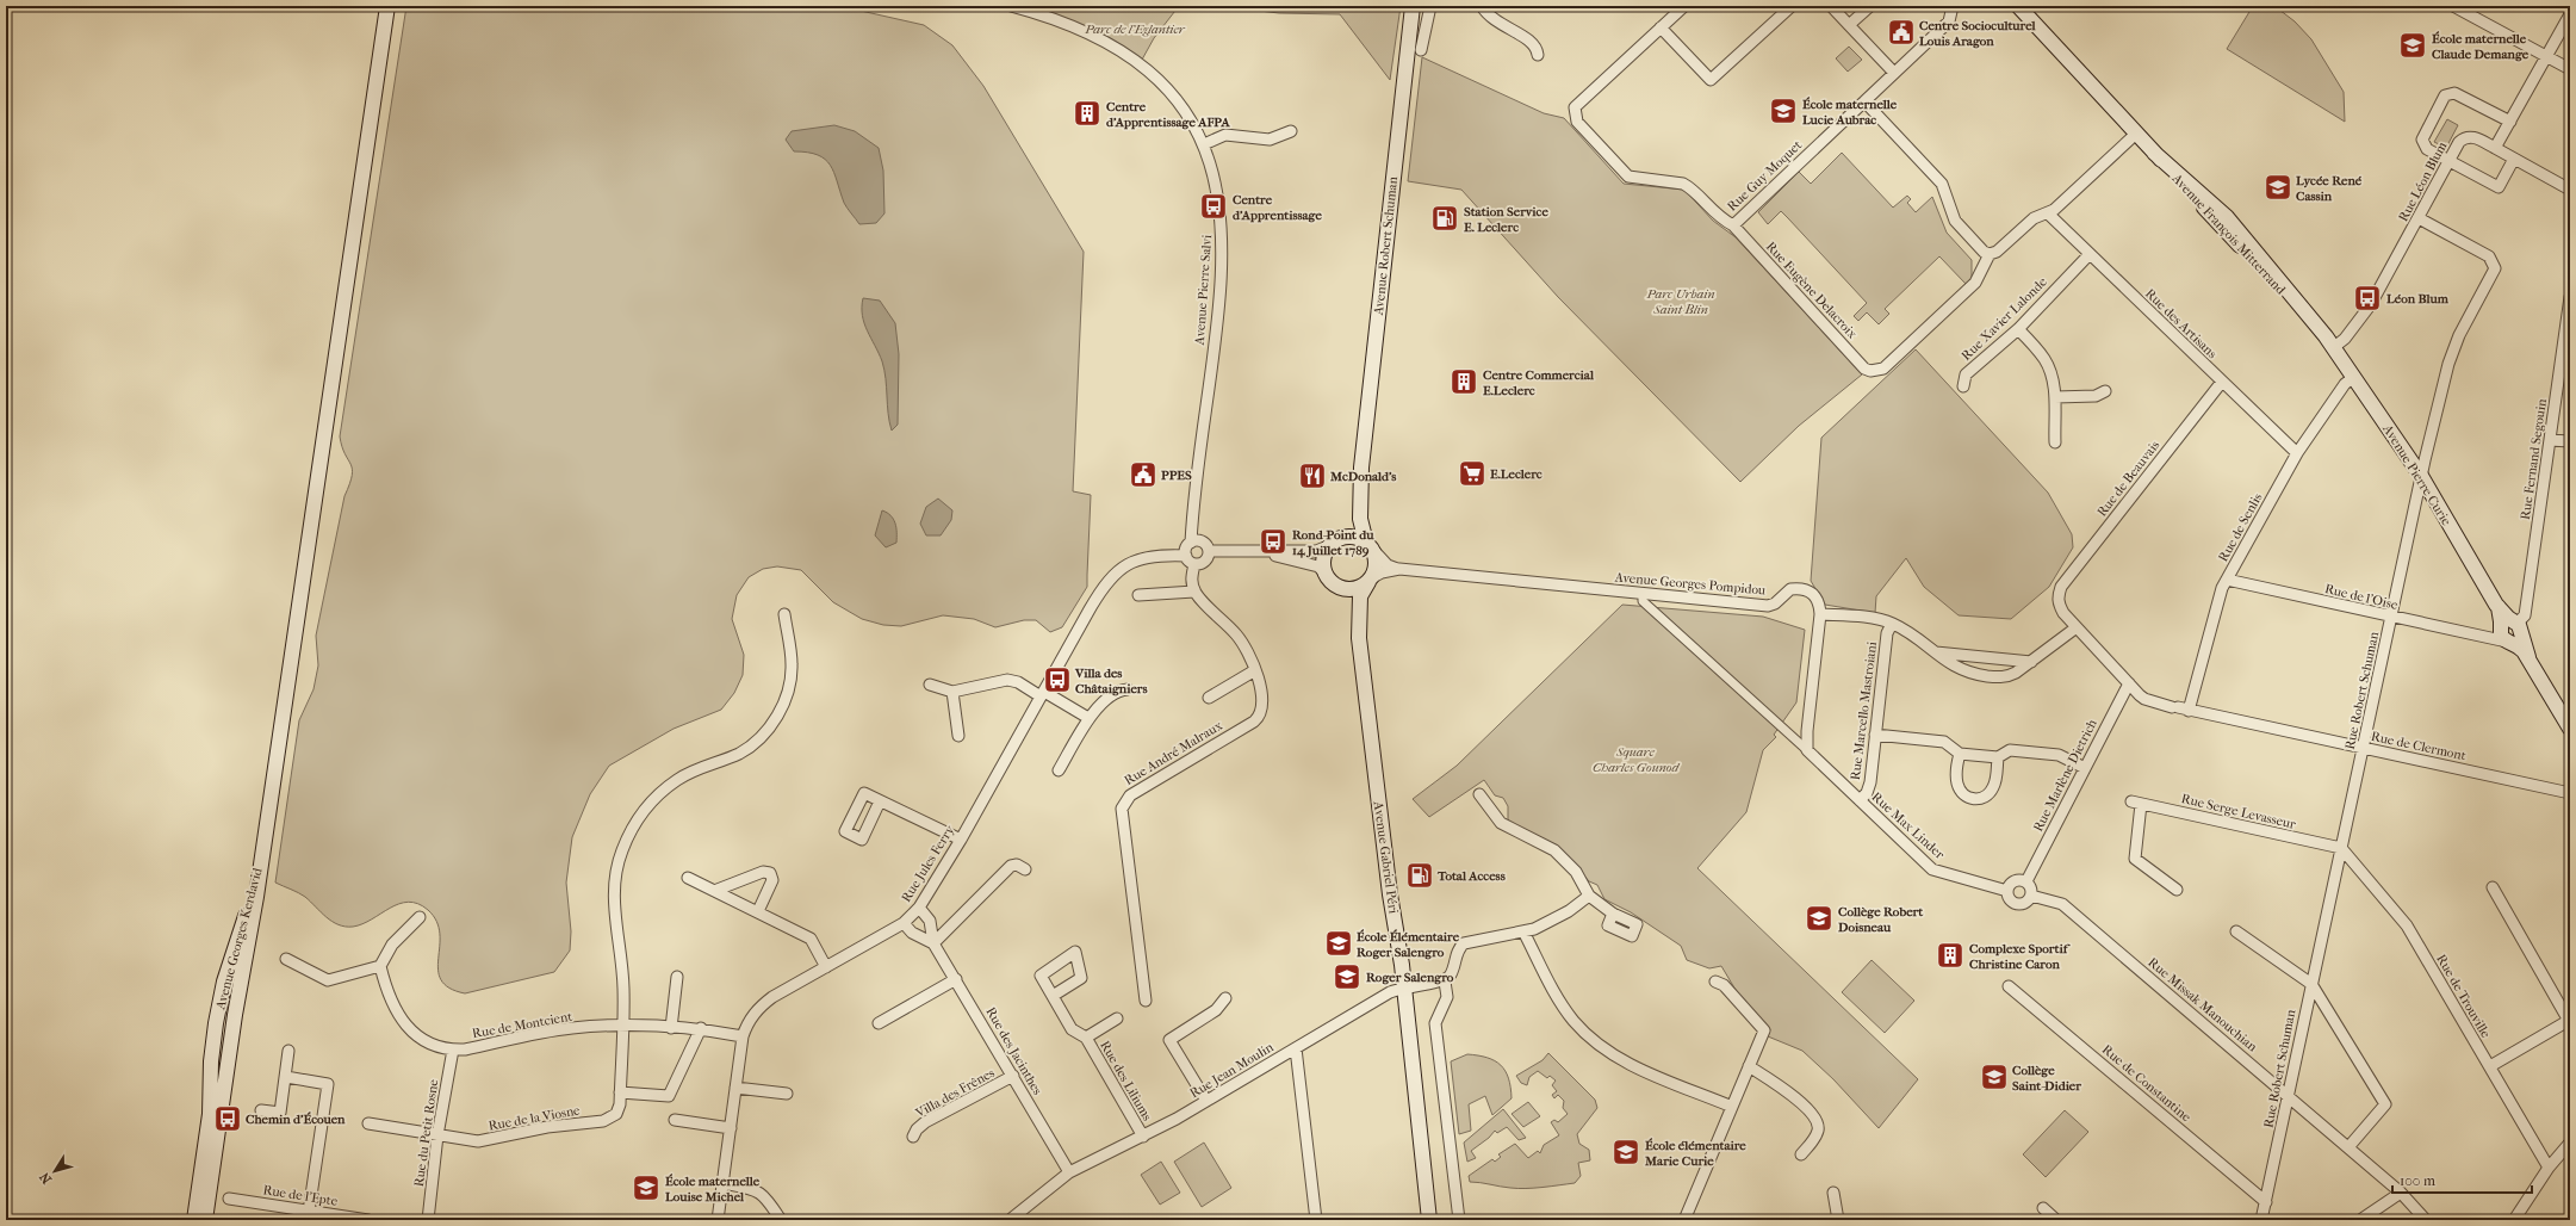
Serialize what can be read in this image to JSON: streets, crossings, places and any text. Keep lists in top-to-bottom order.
{
  "streets": {
    "main road": [
      "Avenue François Mitterrand",
      "Avenue Robert Schuman",
      "Avenue Pierre Curie",
      "Avenue Gabriel Péri",
      "Avenue Georges Kerdavid"
    ],
    "street": [
      "Rue Guy Moquet",
      "Rue Léon Blum",
      "Avenue Pierre Salvi",
      "Rue Eugène Delacroix",
      "Rue Xavier Lalonde",
      "Rue des Artisans",
      "Rue Fernand Segouin",
      "Rue de Beauvais",
      "Rue de Senlis",
      "Avenue Georges Pompidou",
      "Rue de l'Oise",
      "Rue Robert Schuman",
      "Rue Marcello Mastroiani",
      "Rue de Clermont",
      "Rue André Malraux",
      "Rue Marlène Dietrich",
      "Rue Serge Levasseur",
      "Rue Max Linder",
      "Rue Jules Ferry",
      "Rue de Trouville",
      "Rue Missak Manouchian",
      "Rue de Montcient",
      "Rue des Jacinthes",
      "Rue Jean Moulin",
      "Rue des Liliums",
      "Rue de Constantine",
      "Villa des Frênes",
      "Rue de la Viosne",
      "Rue du Petit Rosne",
      "Rue de l'Epte"
    ]
  },
  "crossings": [
    ["Rue Guy Moquet", "Rue Eugène Delacroix"],
    ["Rue Léon Blum", "Avenue François Mitterrand"],
    ["Rue Léon Blum", "Avenue Pierre Curie"],
    ["Rue Léon Blum", "Rue Robert Schuman"],
    ["Avenue François Mitterrand", "Avenue Pierre Curie"],
    ["Avenue Robert Schuman", "Avenue Georges Pompidou"],
    ["Avenue Robert Schuman", "Avenue Gabriel Péri"],
    ["Avenue Pierre Salvi", "Rue Jules Ferry"],
    ["Rue Xavier Lalonde", "Rue des Artisans"],
    ["Rue des Artisans", "Rue de Beauvais"],
    ["Rue des Artisans", "Rue de Senlis"],
    ["Rue Fernand Segouin", "Avenue Pierre Curie"],
    ["Rue Fernand Segouin", "Rue de l'Oise"],
    ["Avenue Pierre Curie", "Rue de Senlis"],
    ["Avenue Pierre Curie", "Rue de l'Oise"],
    ["Avenue Pierre Curie", "Rue Robert Schuman"],
    ["Rue de Beauvais", "Rue de Clermont"],
    ["Rue de Senlis", "Rue de l'Oise"],
    ["Rue de Senlis", "Rue de Clermont"],
    ["Avenue Georges Pompidou", "Rue Max Linder"],
    ["Avenue Georges Pompidou", "Avenue Gabriel Péri"],
    ["Rue de l'Oise", "Rue Robert Schuman"],
    ["Rue Robert Schuman", "Rue de Clermont"],
    ["Rue Robert Schuman", "Rue Serge Levasseur"],
    ["Rue Robert Schuman", "Rue de Trouville"],
    ["Rue Robert Schuman", "Rue Missak Manouchian"],
    ["Rue Robert Schuman", "Rue de Constantine"],
    ["Rue Marcello Mastroiani", "Rue Max Linder"],
    ["Rue de Clermont", "Rue Marlène Dietrich"],
    ["Rue Marlène Dietrich", "Rue Max Linder"],
    ["Rue Marlène Dietrich", "Rue Missak Manouchian"],
    ["Rue Serge Levasseur", "Rue de Trouville"],
    ["Rue Max Linder", "Rue Missak Manouchian"],
    ["Avenue Gabriel Péri", "Rue Jean Moulin"],
    ["Rue Jules Ferry", "Rue de Montcient"],
    ["Rue de Montcient", "Rue de la Viosne"],
    ["Rue de Montcient", "Rue du Petit Rosne"],
    ["Rue des Jacinthes", "Rue Jean Moulin"],
    ["Rue des Jacinthes", "Villa des Frênes"],
    ["Rue Jean Moulin", "Rue des Liliums"],
    ["Rue de la Viosne", "Rue du Petit Rosne"]
  ],
  "parks": ["Parc de l'Eglantier", "Parc Urbain Saint Blin", "Square Charles Gounod"],
  "places": {
    "public building": ["Centre Socioculturel Louis Aragon", "PPES"],
    "school or university": [
      "École maternelle Claude Demange",
      "École maternelle Lucie Aubrac",
      "Lycée René Cassin",
      "Collège Robert Doisneau",
      "École Élémentaire Roger Salengro",
      "Roger Salengro",
      "Collège Saint-Didier",
      "École élémentaire Marie Curie",
      "École maternelle Louise Michel"
    ],
    "building": ["Centre d'Apprentissage AFPA", "Centre Commercial E.Leclerc", "Complexe Sportif Christine Caron"],
    "bus stop": [
      "Centre d'Apprentissage",
      "Léon Blum",
      "Rond-Point du 14 Juillet 1789",
      "Villa des Châtaigniers",
      "Chemin d'Écouen"
    ],
    "fuel station": ["Station Service E. Leclerc", "Total Access"],
    "supermarket": ["E.Leclerc"],
    "restaurant": ["McDonald's"]
  },
  "scale_bar": "100 m",
  "north": "bottom left"
}
